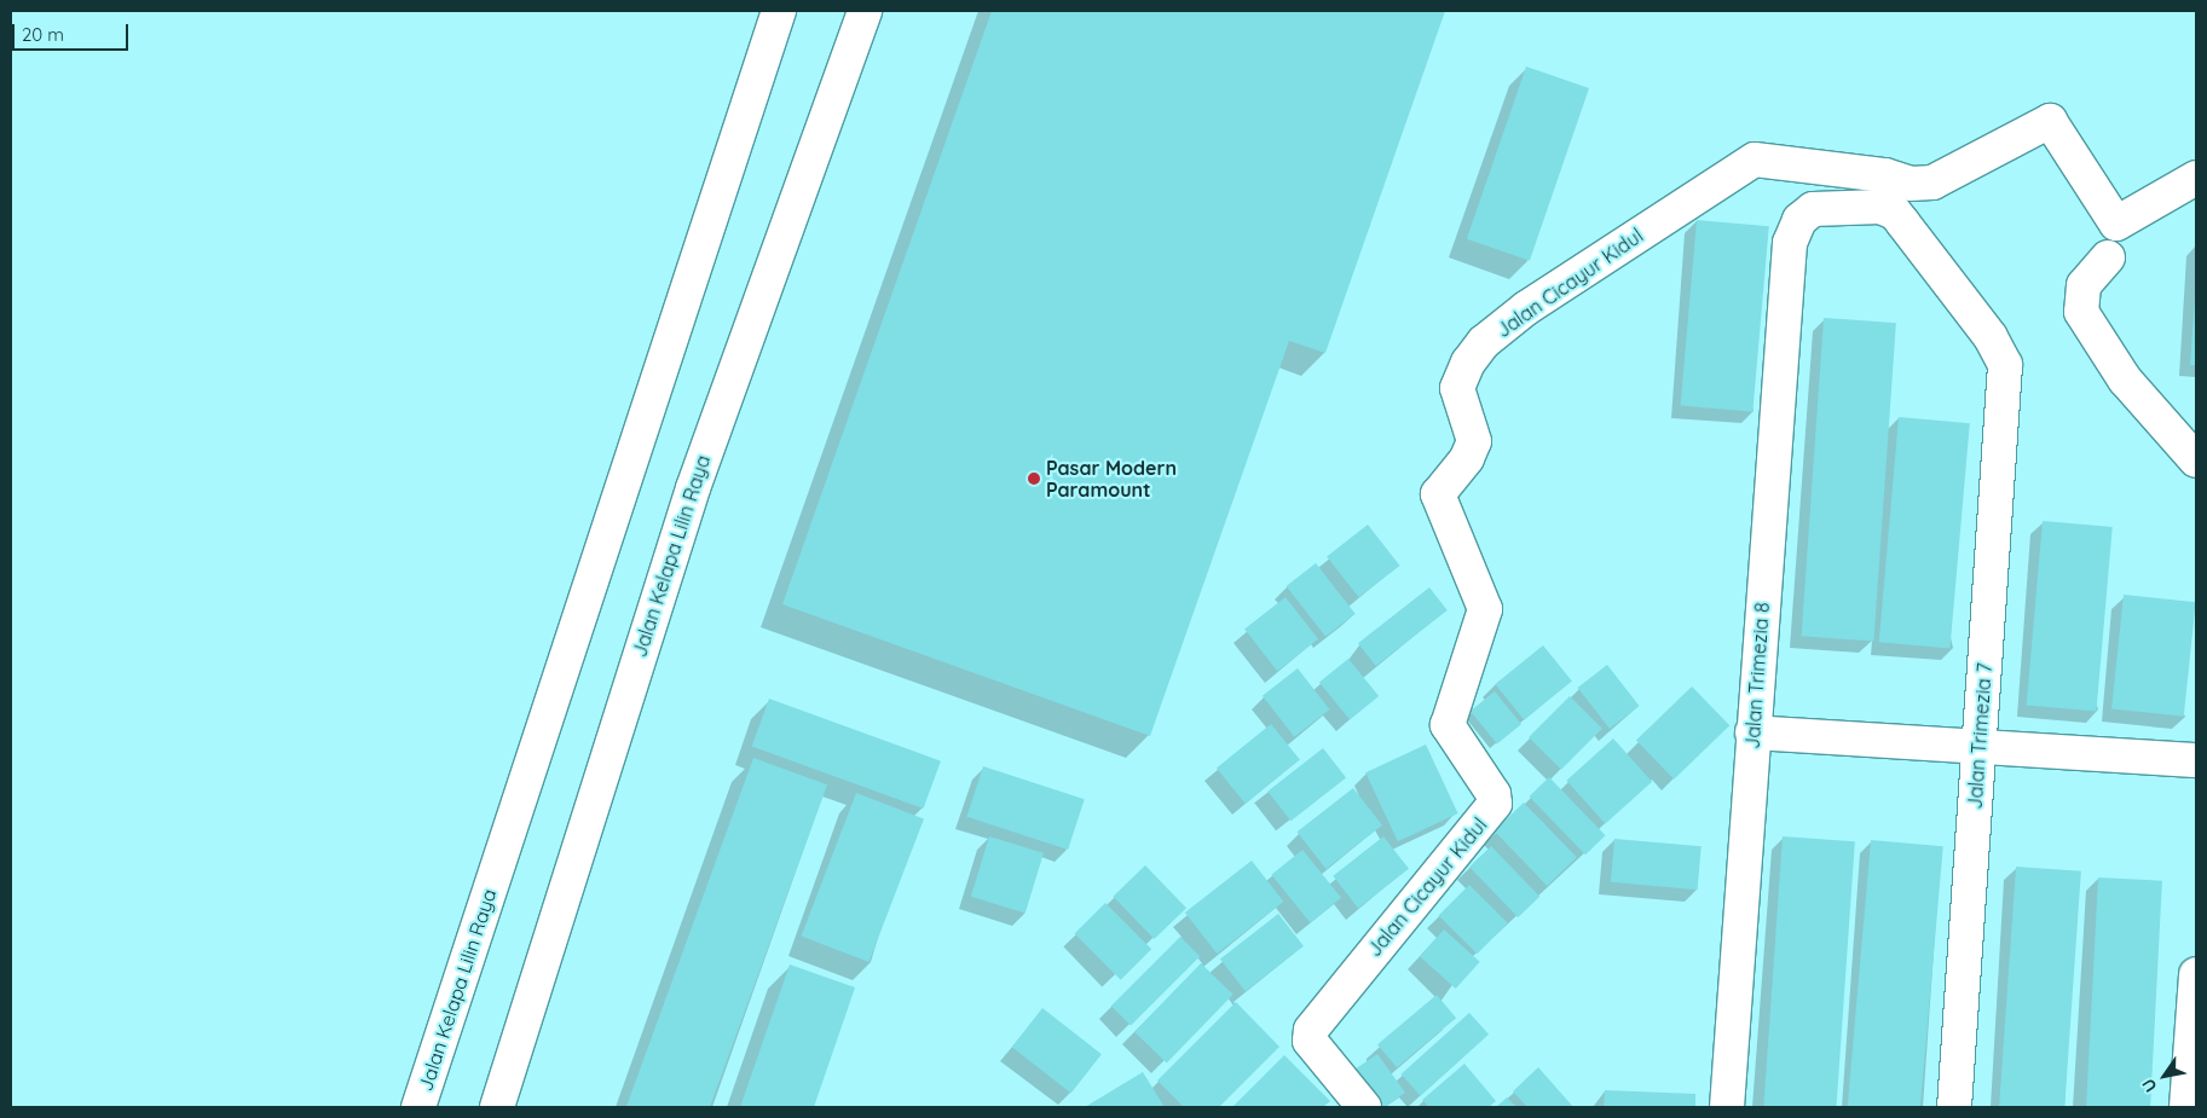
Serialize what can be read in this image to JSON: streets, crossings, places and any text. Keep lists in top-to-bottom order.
{
  "streets": {
    "street": [
      "Jalan Cicayur Kidul",
      "Jalan Kelapa Lilin Raya",
      "Jalan Trimezia 8",
      "Jalan Trimezia 7"
    ]
  },
  "crossings": [
    ["Jalan Trimezia 8", "Jalan Trimezia 7"]
  ],
  "places": ["Pasar Modern Paramount"],
  "scale_bar": "20 m",
  "north": "bottom left"
}
